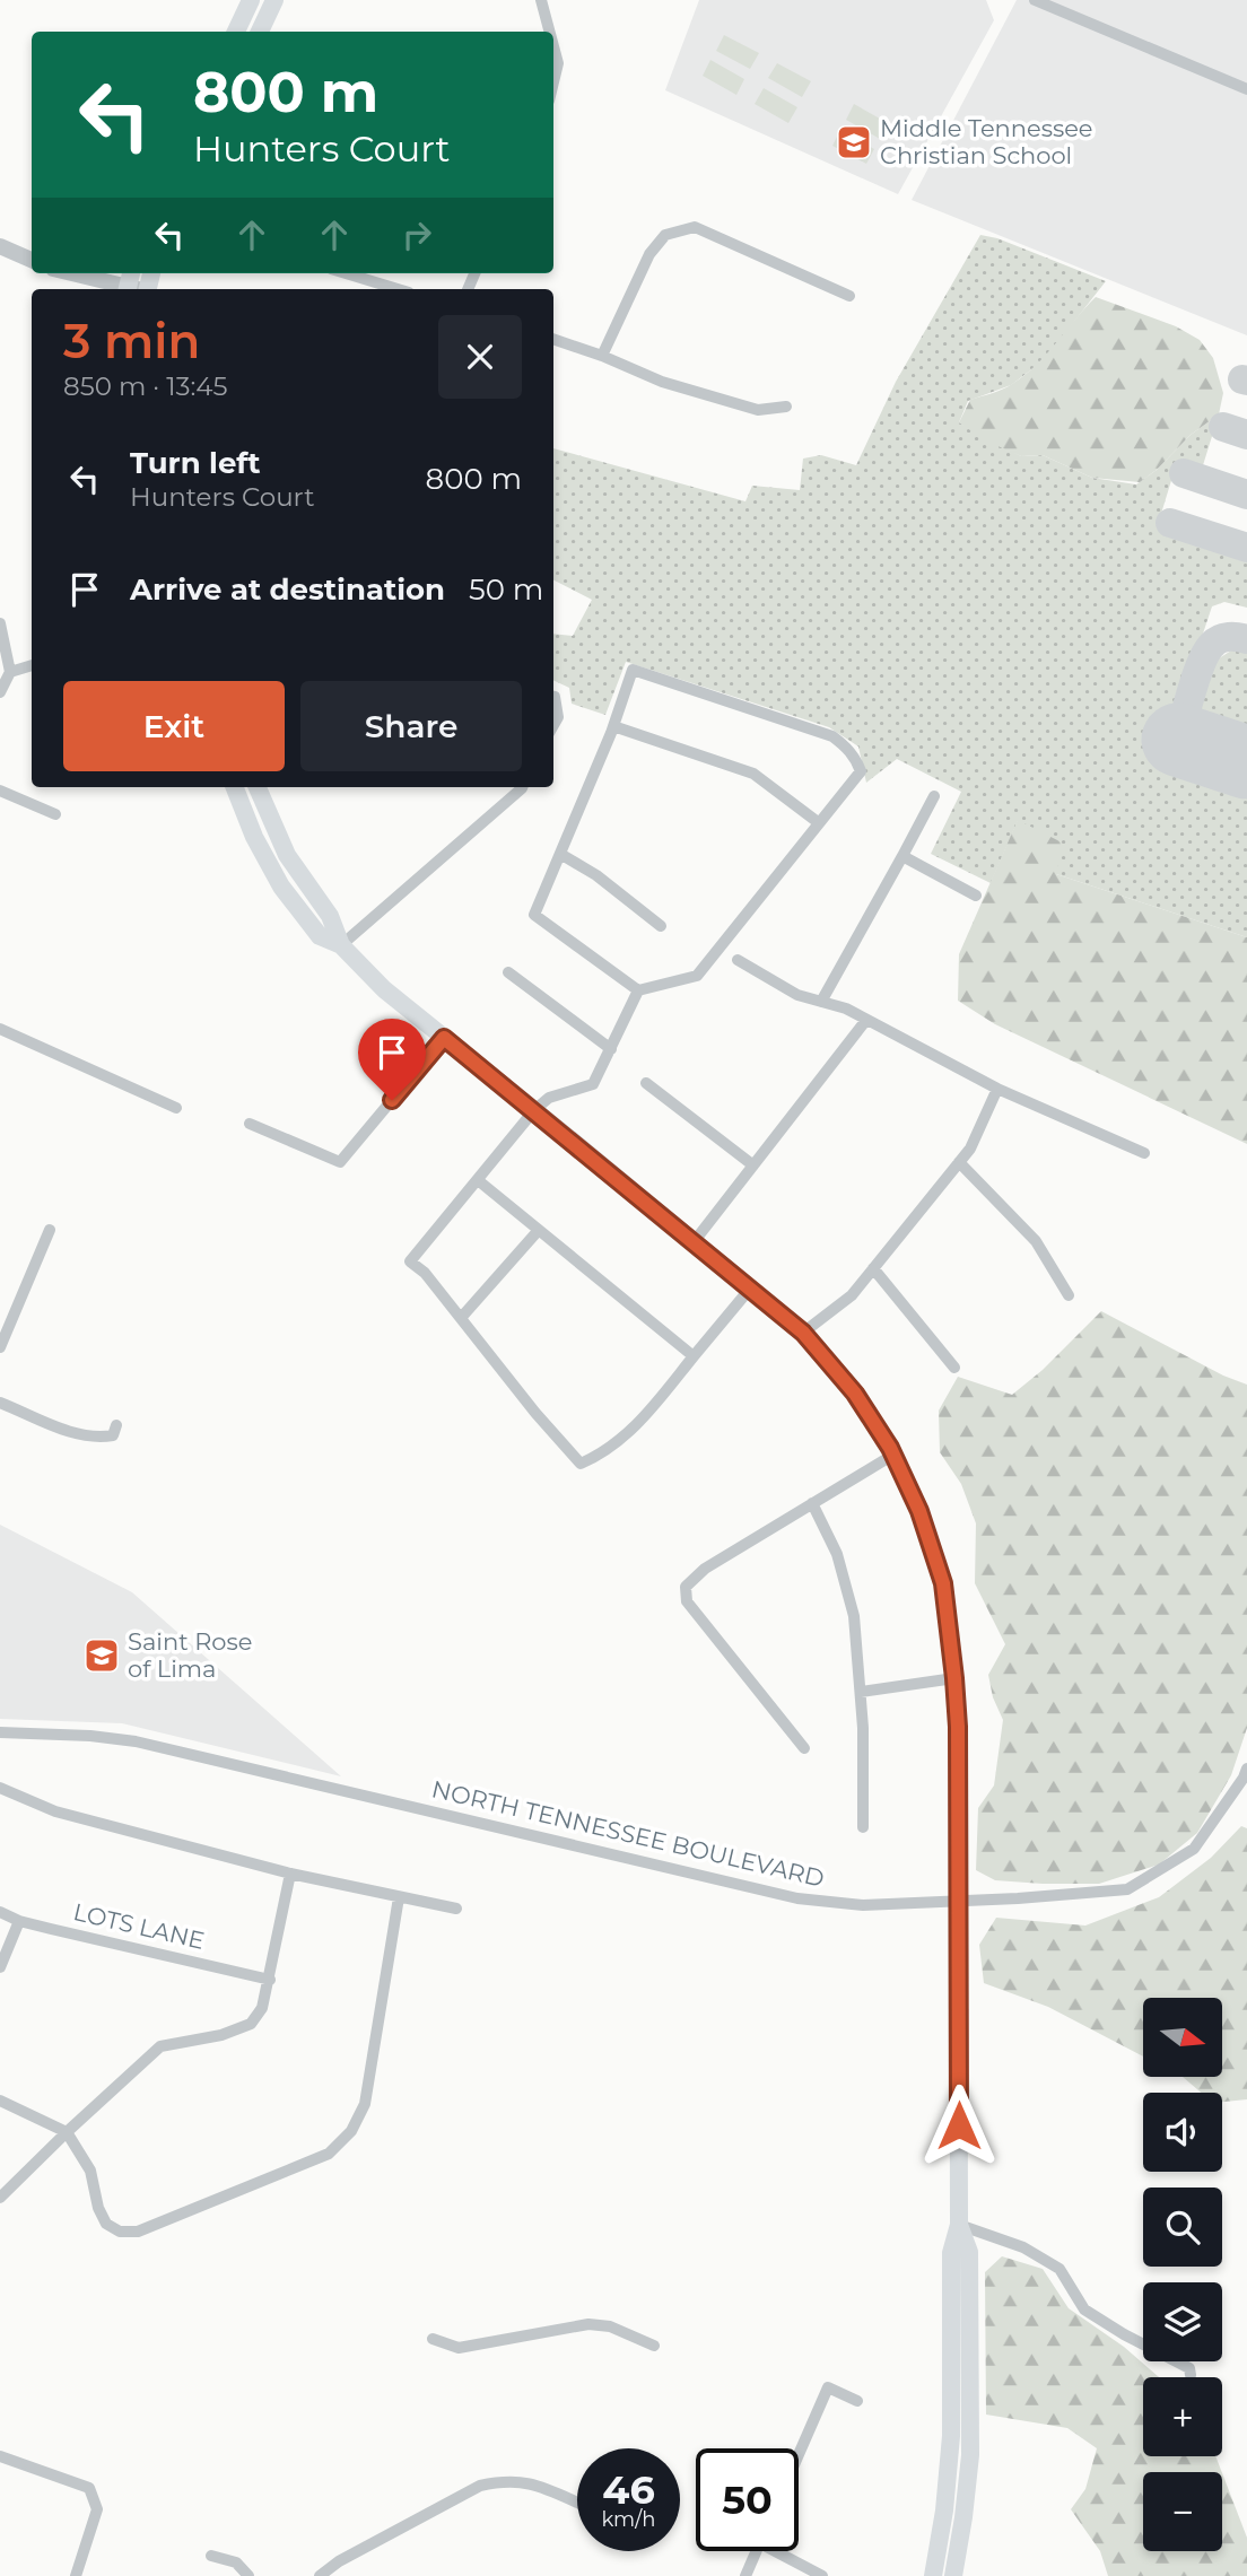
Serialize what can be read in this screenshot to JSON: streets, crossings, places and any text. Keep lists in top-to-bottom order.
{
  "streets": {
    "street": ["NORTH TENNESSEE BOULEVARD", "LOTS LANE"]
  },
  "places": {
    "school or university": ["Middle Tennessee Christian School", "Saint Rose of Lima"]
  },
  "north": "right",
  "page": {
    "turn": ["800 m", "Hunters Court"],
    "heading": ["3 min", "850 m · 13:45"],
    "list": [
      {
        "name": "Turn left",
        "note": "Hunters Court",
        "value": "800 m"
      },
      {
        "name": "Arrive at destination",
        "value": "50 m"
      }
    ],
    "buttons": ["Exit", "Share"],
    "map_buttons": ["+", "−"],
    "speed": "46 km/h",
    "limit": "50"
  }
}
